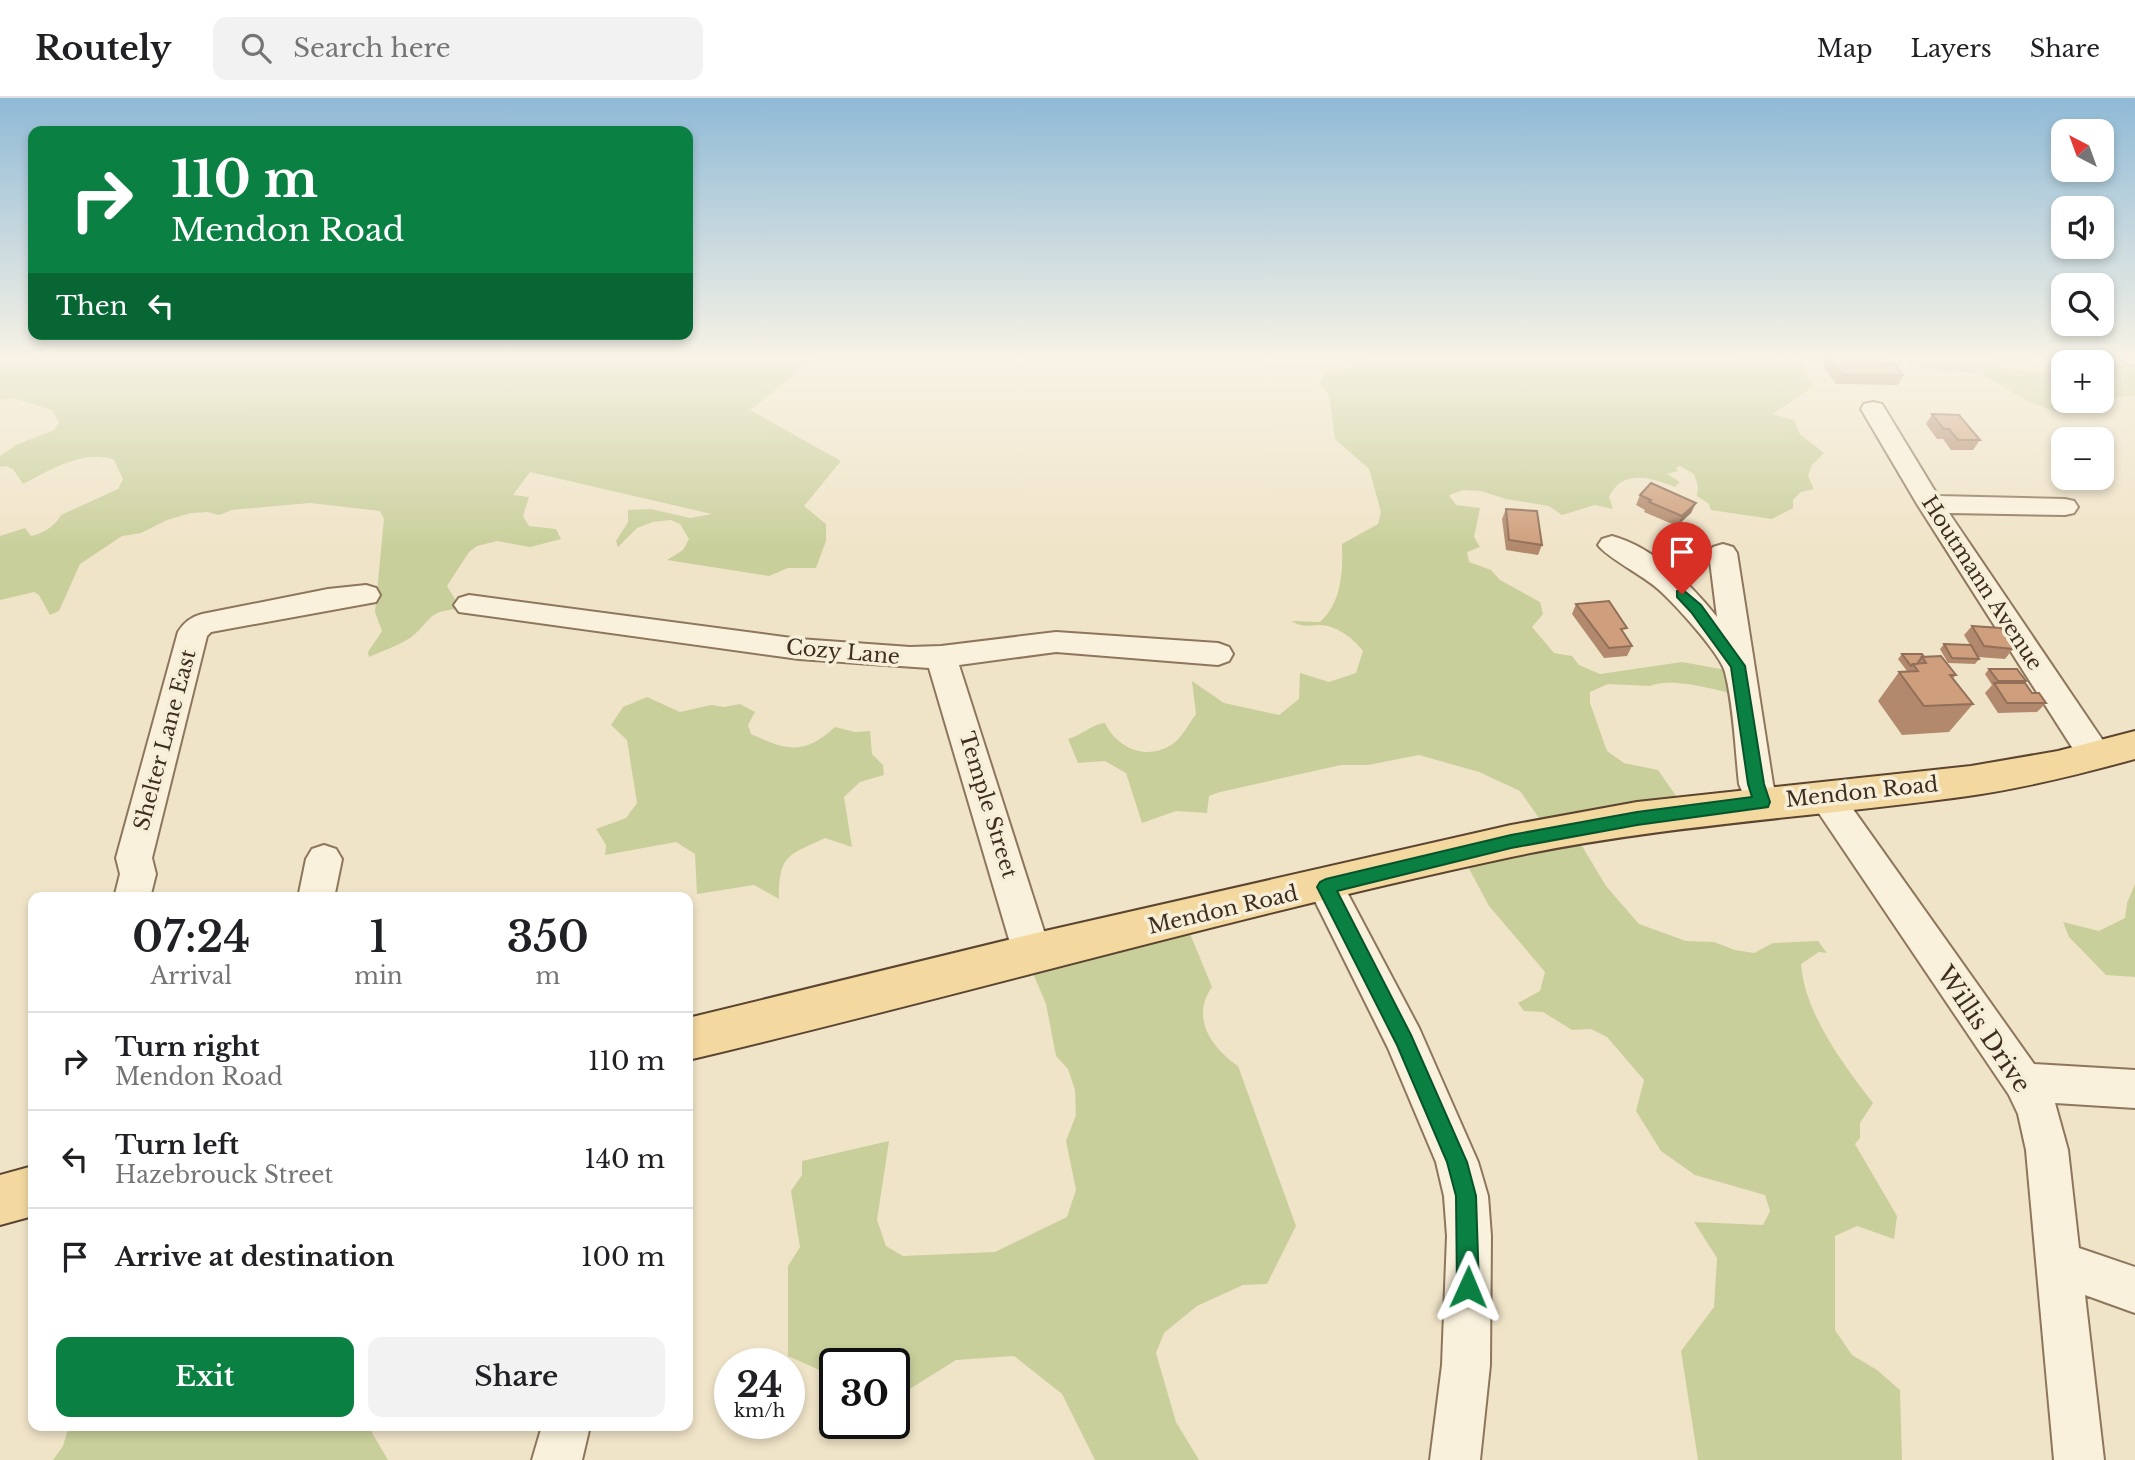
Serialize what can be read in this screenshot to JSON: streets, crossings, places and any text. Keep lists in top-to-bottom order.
{
  "streets": {
    "main road": ["Mendon Road"],
    "street": [
      "Houtmann Avenue",
      "Cozy Lane",
      "Shelter Lane East",
      "Temple Street",
      "Willis Drive"
    ]
  },
  "crossings": [
    ["Houtmann Avenue", "Mendon Road"],
    ["Cozy Lane", "Temple Street"],
    ["Mendon Road", "Temple Street"],
    ["Mendon Road", "Willis Drive"]
  ],
  "north": "top left",
  "page": {
    "header": "Routely",
    "search": "Search here",
    "nav": ["Map", "Layers", "Share"],
    "map_buttons": ["+", "−"],
    "turn": ["110 m", "Mendon Road"],
    "then": "Then",
    "eta": [
      "07:24",
      "Arrival",
      "1",
      "min",
      "350",
      "m"
    ],
    "list": [
      {
        "name": "Turn right",
        "note": "Mendon Road",
        "value": "110 m"
      },
      {
        "name": "Turn left",
        "note": "Hazebrouck Street",
        "value": "140 m"
      },
      {
        "name": "Arrive at destination",
        "value": "100 m"
      }
    ],
    "buttons": ["Exit", "Share"],
    "speed": "24 km/h",
    "limit": "30"
  }
}
